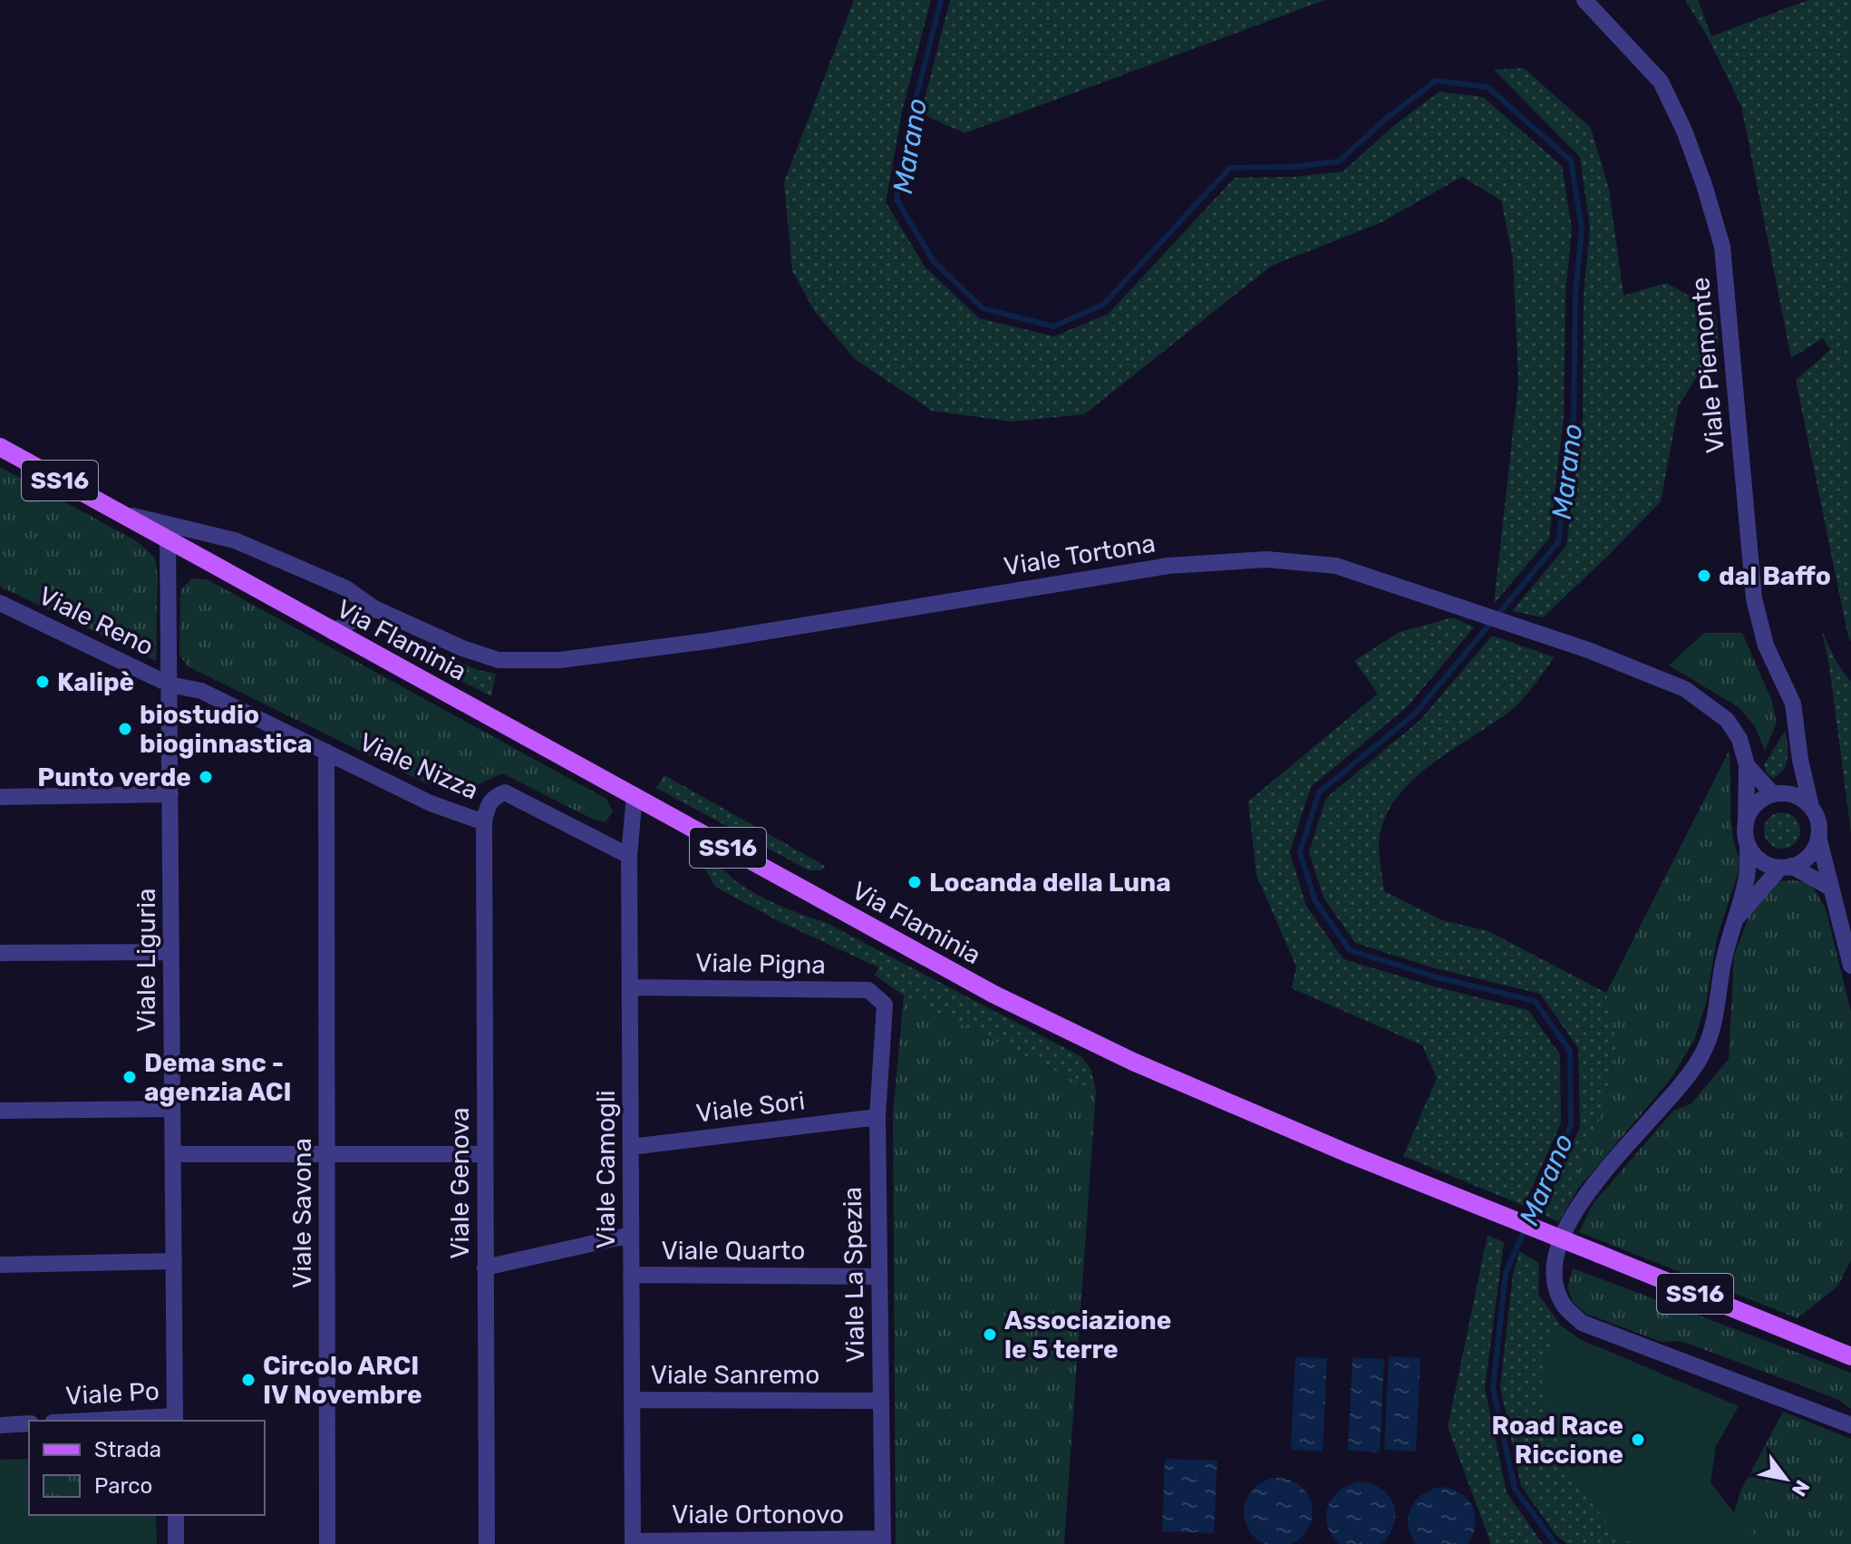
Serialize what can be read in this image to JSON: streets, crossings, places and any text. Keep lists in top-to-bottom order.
{
  "streets": {
    "main road": ["SS16", "Via Flaminia"],
    "street": [
      "Viale Piemonte",
      "Viale Tortona",
      "Viale Reno",
      "Viale Nizza",
      "Viale Liguria",
      "Viale Pigna",
      "Viale Sori",
      "Viale Camogli",
      "Viale Genova",
      "Viale Savona",
      "Viale Quarto",
      "Viale La Spezia",
      "Viale Sanremo",
      "Viale Po",
      "Viale Ortonovo"
    ]
  },
  "crossings": [
    ["Viale Piemonte", "Viale Tortona"],
    ["Viale Tortona", "Via Flaminia"],
    ["Viale Reno", "Viale Nizza"],
    ["Viale Reno", "Viale Liguria"],
    ["Via Flaminia", "Viale Liguria"],
    ["Via Flaminia", "Viale Camogli"],
    ["Viale Nizza", "Viale Liguria"],
    ["Viale Nizza", "Viale Camogli"],
    ["Viale Nizza", "Viale Genova"],
    ["Viale Nizza", "Viale Savona"],
    ["Viale Liguria", "Viale Po"],
    ["Viale Pigna", "Viale Camogli"],
    ["Viale Pigna", "Viale La Spezia"],
    ["Viale Sori", "Viale Camogli"],
    ["Viale Sori", "Viale La Spezia"],
    ["Viale Camogli", "Viale Quarto"],
    ["Viale Camogli", "Viale Sanremo"],
    ["Viale Camogli", "Viale Ortonovo"],
    ["Viale Quarto", "Viale La Spezia"],
    ["Viale La Spezia", "Viale Sanremo"],
    ["Viale La Spezia", "Viale Ortonovo"]
  ],
  "water": ["Marano"],
  "places": [
    "dal Baffo",
    "Kalipè",
    "biostudio bioginnastica",
    "Punto verde",
    "Locanda della Luna",
    "Dema snc - agenzia ACI",
    "Associazione le 5 terre",
    "Circolo ARCI IV Novembre",
    "Road Race Riccione"
  ],
  "legend": ["Strada", "Parco"],
  "north": "bottom right"
}
